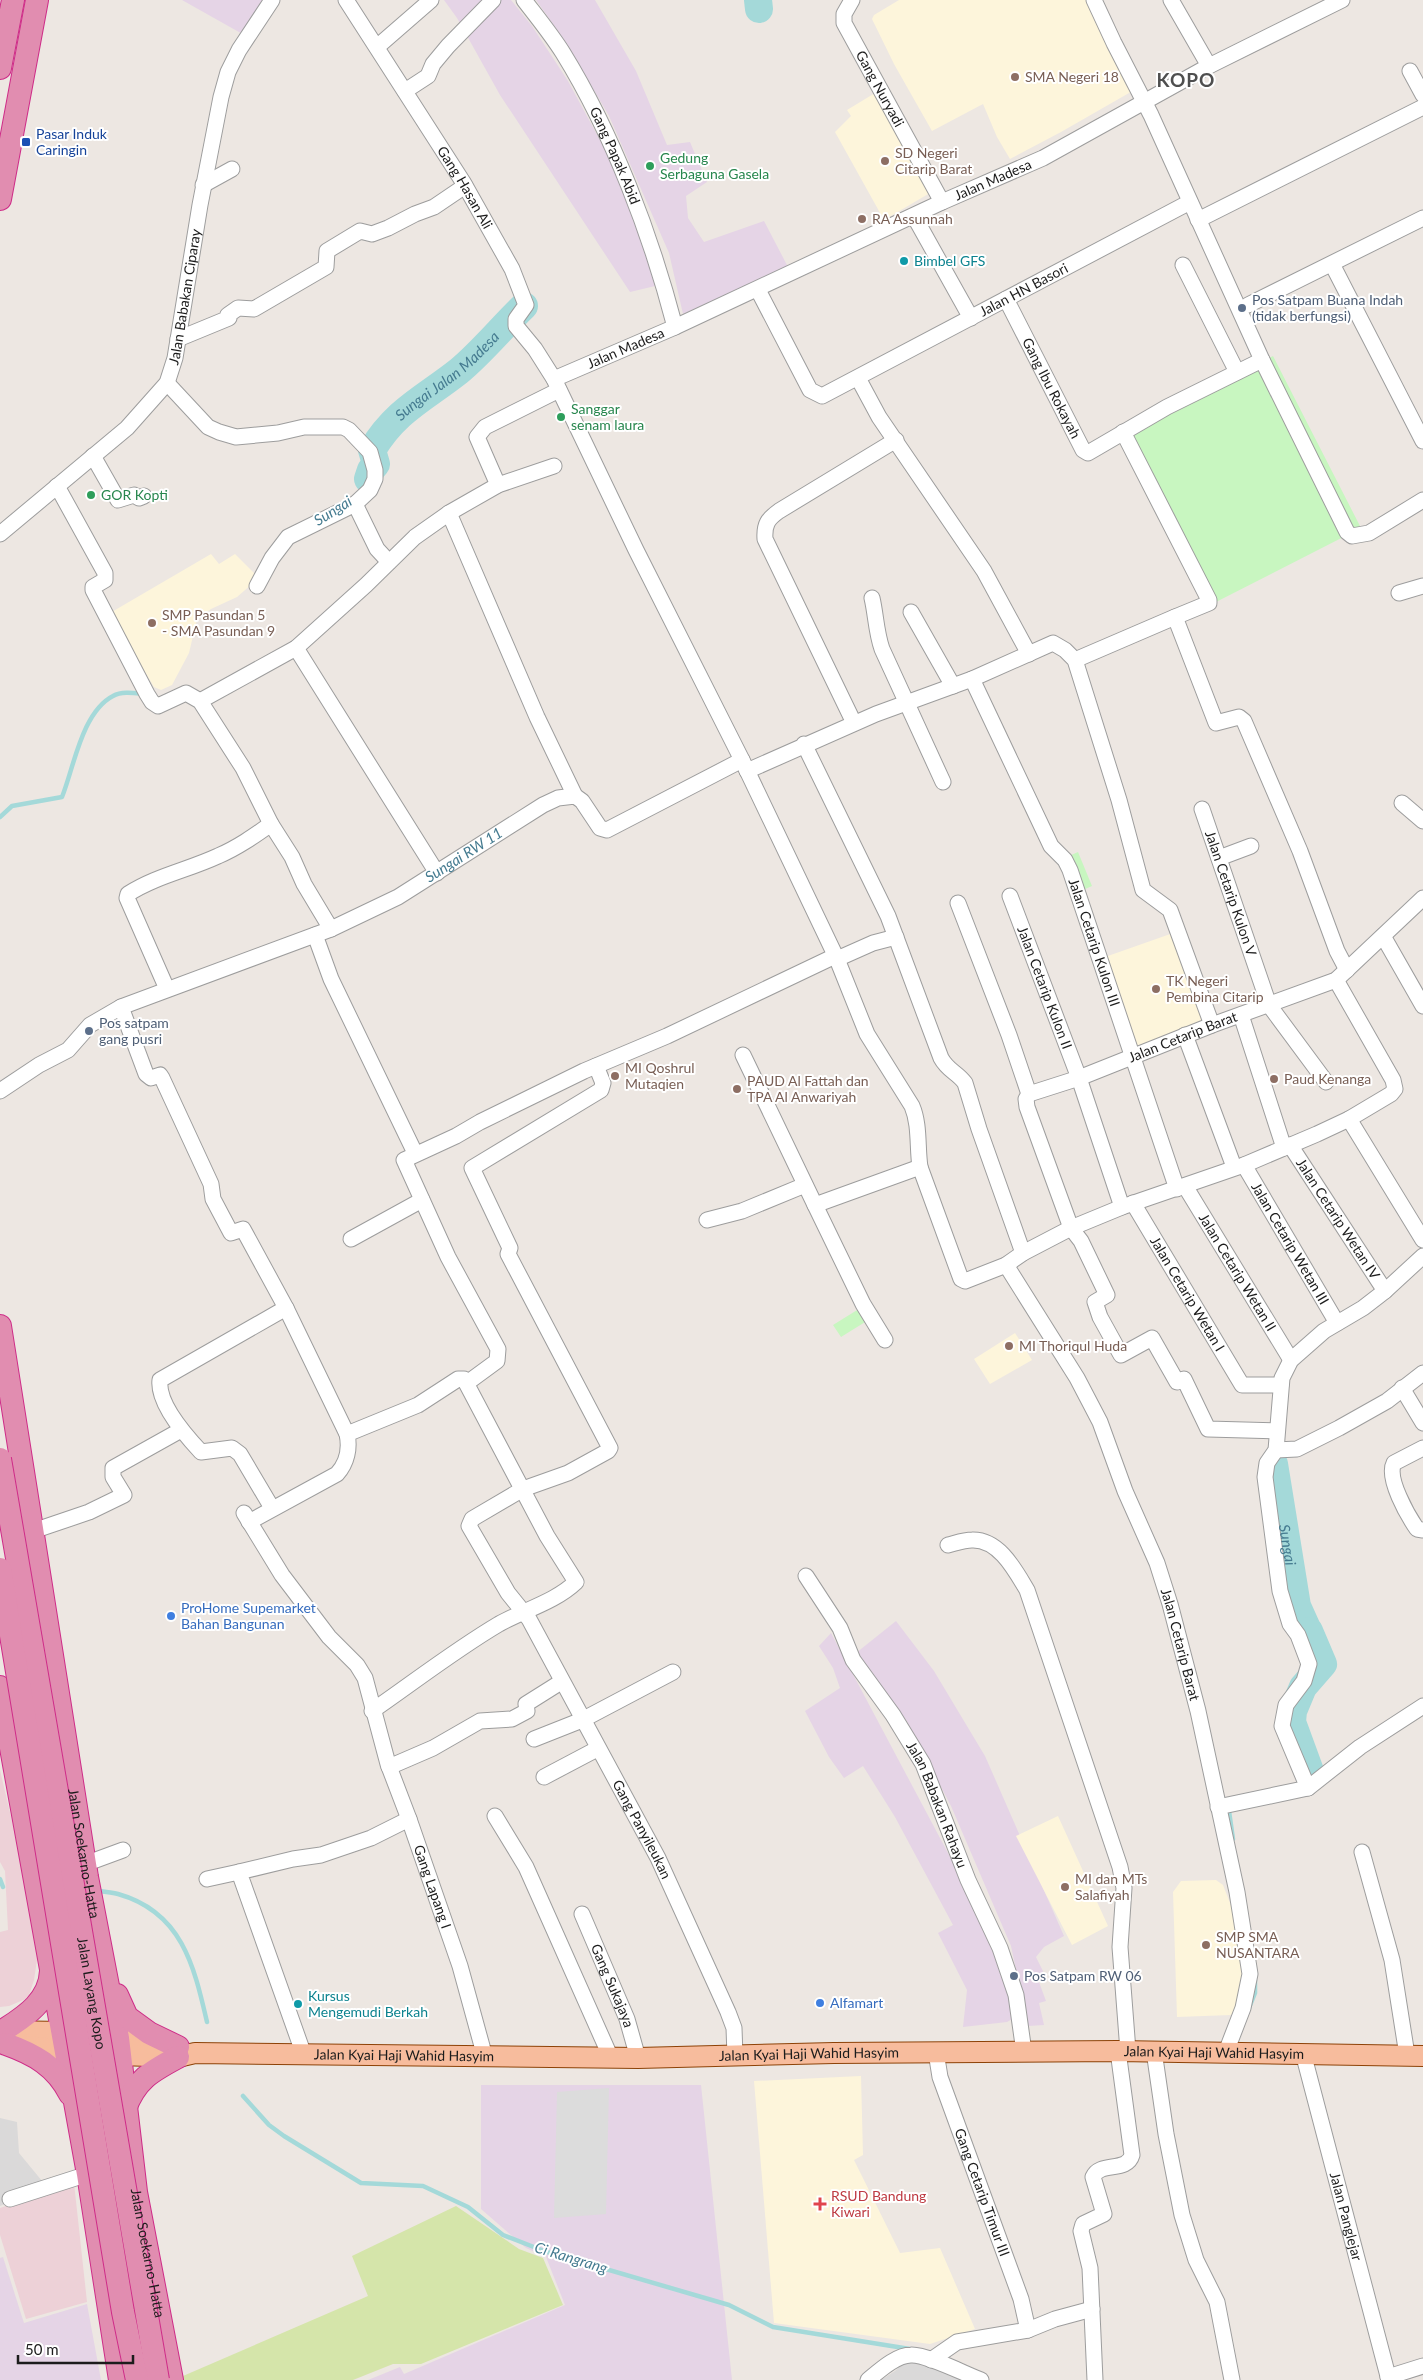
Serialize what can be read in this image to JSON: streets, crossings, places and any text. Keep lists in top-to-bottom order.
{
  "streets": {
    "highway": ["Jalan Soekarno-Hatta", "Jalan Layang Kopo"],
    "main road": ["Jalan Kyai Haji Wahid Hasyim"],
    "street": [
      "Gang Nuryadi",
      "Gang Papak Abid",
      "Jalan Madesa",
      "Gang Hasan Ali",
      "Jalan HN Basori",
      "Jalan Babakan Ciparay",
      "Gang Ibu Rokayah",
      "Jalan Cetarip Kulon V",
      "Jalan Cetarip Kulon III",
      "Jalan Cetarip Kulon II",
      "Jalan Cetarip Barat",
      "Jalan Cetarip Wetan IV",
      "Jalan Cetarip Wetan III",
      "Jalan Cetarip Wetan II",
      "Jalan Cetarip Wetan I",
      "Jalan Babakan Rahayu",
      "Gang Panyileukan",
      "Gang Lapang I",
      "Gang Sukajaya",
      "Gang Cetarip Timur III",
      "Jalan Panglejar"
    ]
  },
  "crossings": [
    ["Gang Nuryadi", "Jalan Madesa"],
    ["Gang Papak Abid", "Jalan Madesa"],
    ["Jalan Madesa", "Gang Hasan Ali"],
    ["Jalan Madesa", "Jalan HN Basori"],
    ["Jalan HN Basori", "Gang Ibu Rokayah"],
    ["Jalan Cetarip Kulon V", "Jalan Cetarip Barat"],
    ["Jalan Cetarip Kulon III", "Jalan Cetarip Barat"],
    ["Jalan Cetarip Kulon III", "Jalan Cetarip Wetan II"],
    ["Jalan Cetarip Kulon II", "Jalan Cetarip Barat"],
    ["Jalan Cetarip Kulon II", "Jalan Cetarip Wetan I"],
    ["Jalan Cetarip Barat", "Jalan Cetarip Wetan IV"],
    ["Jalan Cetarip Barat", "Jalan Cetarip Wetan III"],
    ["Jalan Cetarip Barat", "Jalan Kyai Haji Wahid Hasyim"],
    ["Jalan Babakan Rahayu", "Jalan Kyai Haji Wahid Hasyim"],
    ["Gang Panyileukan", "Jalan Kyai Haji Wahid Hasyim"],
    ["Jalan Soekarno-Hatta", "Jalan Kyai Haji Wahid Hasyim"],
    ["Gang Lapang I", "Jalan Kyai Haji Wahid Hasyim"],
    ["Gang Sukajaya", "Jalan Kyai Haji Wahid Hasyim"],
    ["Jalan Kyai Haji Wahid Hasyim", "Gang Cetarip Timur III"],
    ["Jalan Kyai Haji Wahid Hasyim", "Jalan Panglejar"]
  ],
  "districts": ["KOPO"],
  "water": [
    "Sungai Jalan Madesa",
    "Sungai",
    "Sungai RW 11",
    "Ci Rangrang"
  ],
  "places": {
    "other": [
      "SMA Negeri 18",
      "SD Negeri Citarip Barat",
      "Gedung Serbaguna Gasela",
      "RA Assunnah",
      "Bimbel GFS",
      "Pos Satpam Buana Indah (tidak berfungsi)",
      "Sanggar senam laura",
      "GOR Kopti",
      "SMP Pasundan 5 - SMA Pasundan 9",
      "TK Negeri Pembina Citarip",
      "Pos satpam gang pusri",
      "MI Qoshrul Mutaqien",
      "Paud Kenanga",
      "PAUD Al Fattah dan TPA Al Anwariyah",
      "MI Thoriqul Huda",
      "ProHome Supemarket Bahan Bangunan",
      "MI dan MTs Salafiyah",
      "SMP SMA NUSANTARA",
      "Pos Satpam RW 06",
      "Alfamart",
      "Kursus Mengemudi Berkah"
    ],
    "transit": ["Pasar Induk Caringin"],
    "health": ["RSUD Bandung Kiwari"]
  },
  "scale_bar": "50 m"
}
